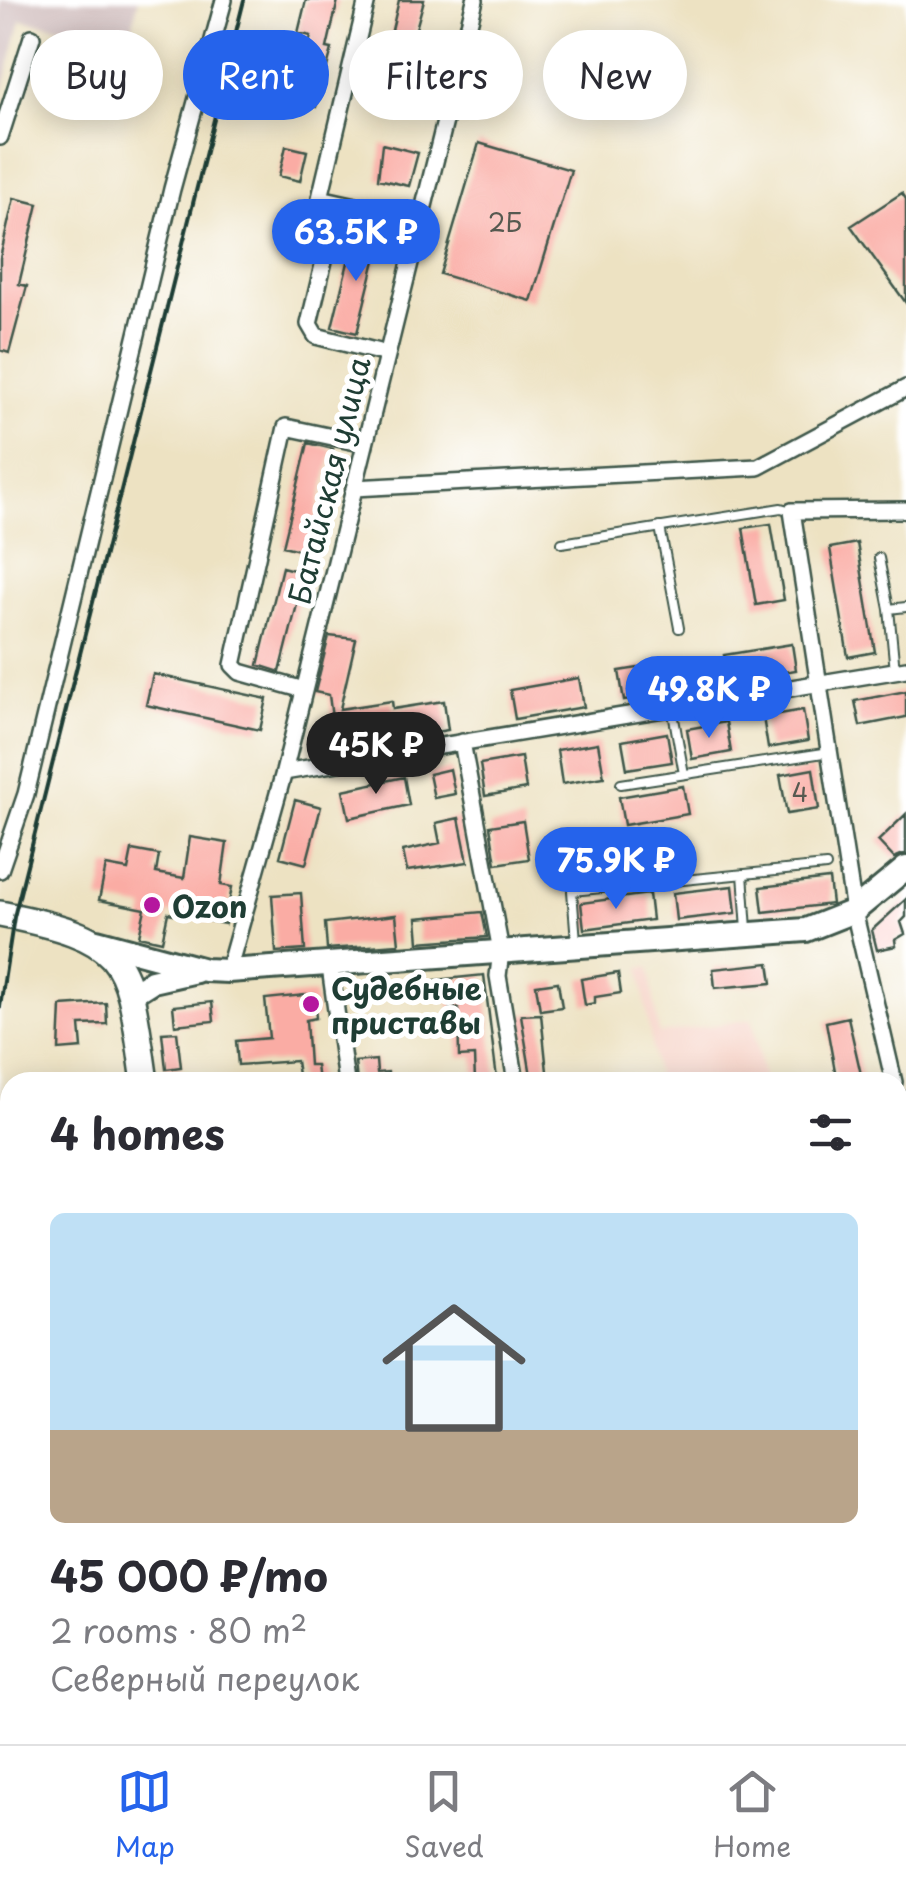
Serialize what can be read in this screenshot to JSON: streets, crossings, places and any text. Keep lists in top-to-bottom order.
{
  "streets": {
    "street": ["Батайская улица"]
  },
  "places": ["Ozon", "Судебные приставы"],
  "house_numbers": ["2Б", "4"],
  "page": {
    "chip": [
      "Buy",
      "Rent",
      "Filters",
      "New"
    ],
    "price": [
      "63.5K ₽",
      "49.8K ₽",
      "45K ₽",
      "75.9K ₽"
    ],
    "heading": "4 homes",
    "list": [
      {
        "name": "45 000 ₽/mo",
        "note": "2 rooms · 80 m² · Северный переулок"
      }
    ],
    "tabs": ["Map", "Saved", "Home"]
  }
}
